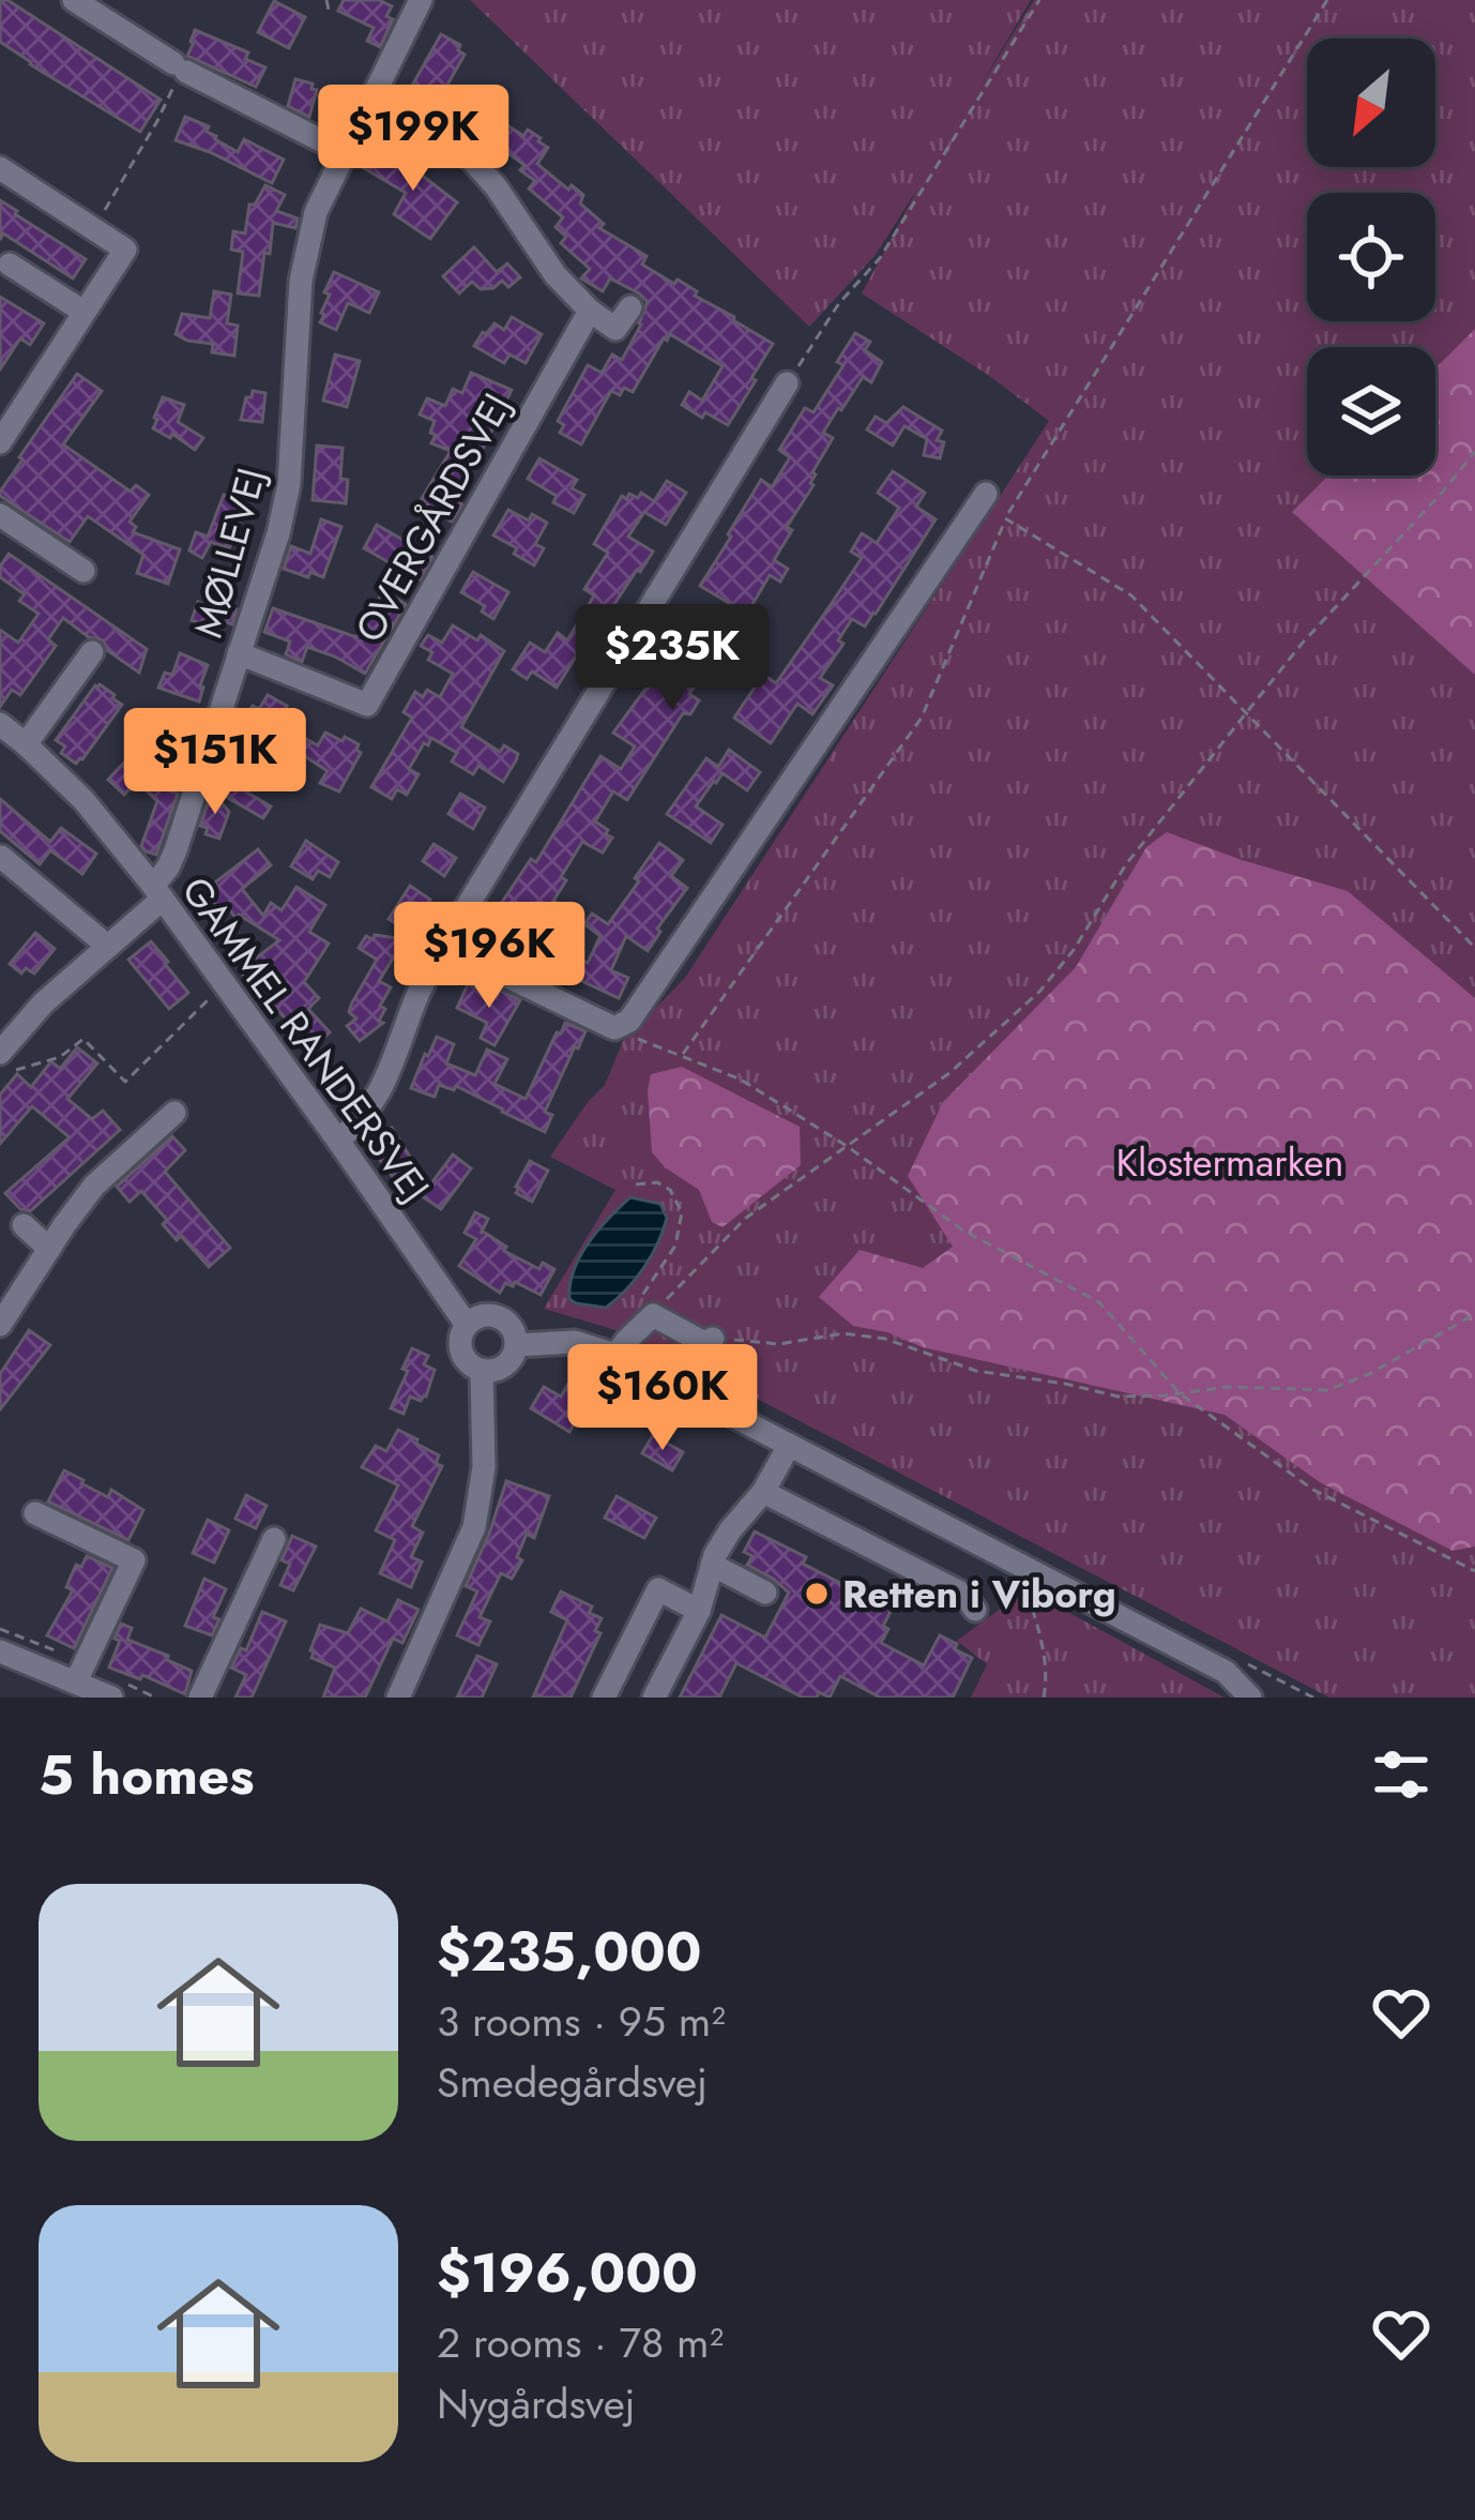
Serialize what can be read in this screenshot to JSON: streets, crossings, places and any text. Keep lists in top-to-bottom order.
{
  "streets": {
    "street": ["OVERGÅRDSVEJ", "MØLLEVEJ", "GAMMEL RANDERSVEJ"]
  },
  "crossings": [
    ["OVERGÅRDSVEJ", "MØLLEVEJ"],
    ["MØLLEVEJ", "GAMMEL RANDERSVEJ"]
  ],
  "parks": ["Klostermarken"],
  "places": ["Retten i Viborg"],
  "north": "bottom left",
  "page": {
    "price": [
      "$199K",
      "$235K",
      "$151K",
      "$196K",
      "$160K"
    ],
    "heading": "5 homes",
    "list": [
      {
        "name": "$235,000",
        "note": "3 rooms · 95 m² · Smedegårdsvej"
      },
      {
        "name": "$196,000",
        "note": "2 rooms · 78 m² · Nygårdsvej"
      }
    ]
  }
}
